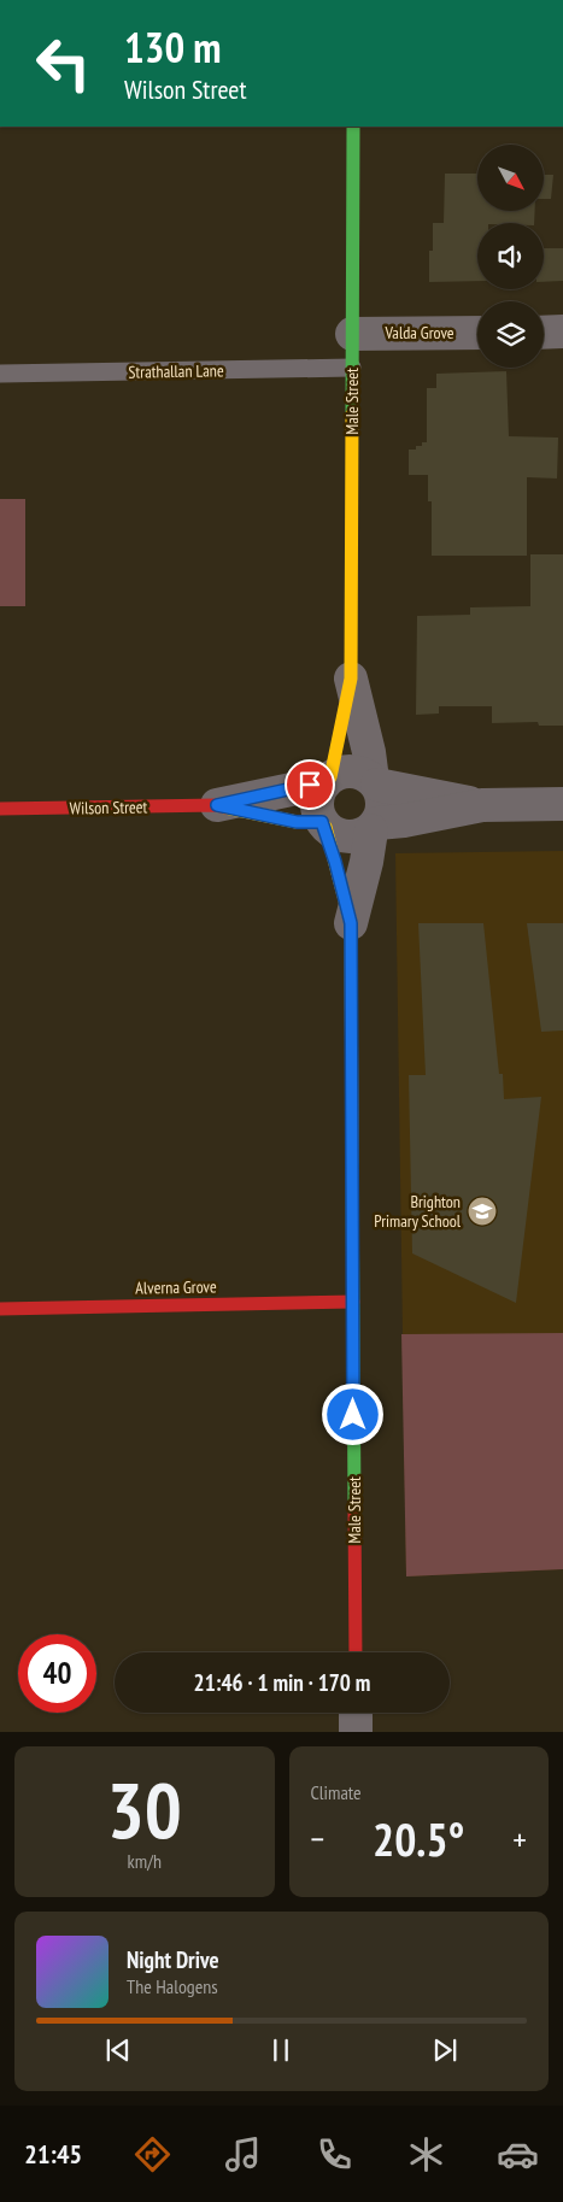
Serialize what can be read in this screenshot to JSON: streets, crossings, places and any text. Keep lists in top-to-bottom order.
{
  "streets": {
    "street": [
      "Valda Grove",
      "Male Street",
      "Wilson Street",
      "Alverna Grove"
    ],
    "lane": ["Strathallan Lane"]
  },
  "crossings": [
    ["Valda Grove", "Male Street"],
    ["Strathallan Lane", "Male Street"],
    ["Male Street", "Wilson Street"],
    ["Male Street", "Alverna Grove"]
  ],
  "places": {
    "school or university": ["Brighton Primary School"]
  },
  "north": "bottom right",
  "page": {
    "turn": ["130 m", "Wilson Street"],
    "limit": "40",
    "trip": "21:46 · 1 min · 170 m",
    "tile": [
      ["30", "km/h"],
      "Climate"
    ],
    "heat": ["−", "20.5°", "+"],
    "song": ["Night Drive", "The Halogens"],
    "tabs": "21:45"
  }
}
